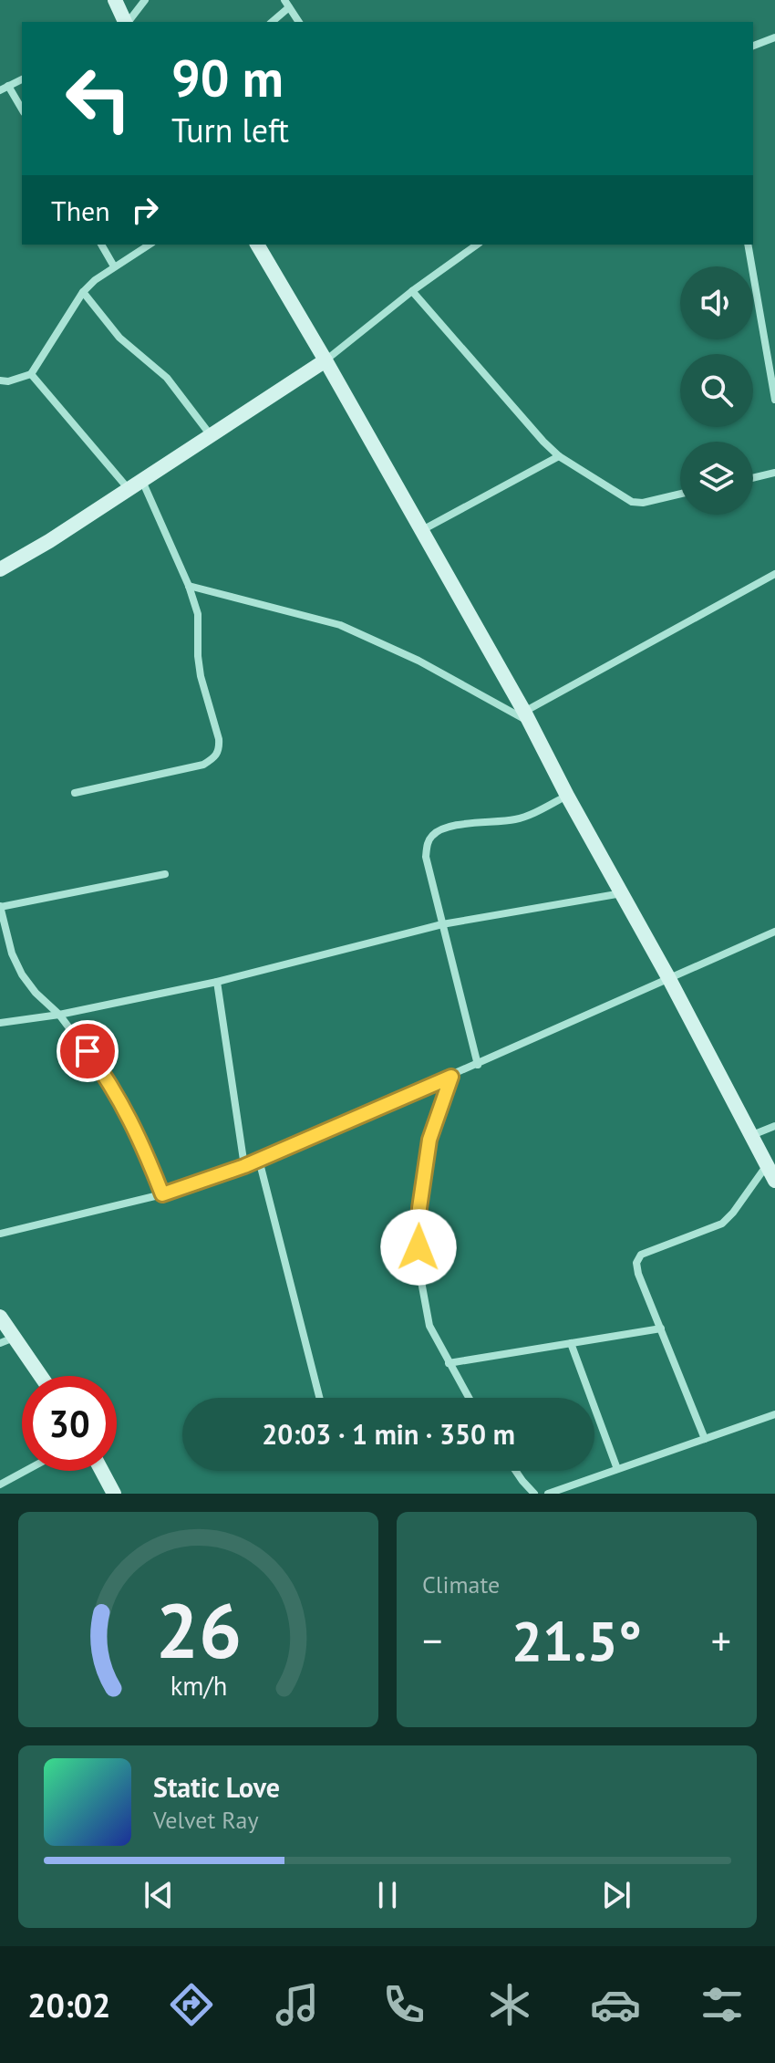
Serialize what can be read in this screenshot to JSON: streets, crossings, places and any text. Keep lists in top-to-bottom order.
{
  "page": {
    "turn": ["90 m", "Turn left"],
    "then": "Then",
    "limit": "30",
    "trip": "20:03 · 1 min · 350 m",
    "tile": "Climate",
    "heat": ["−", "21.5°", "+"],
    "song": ["Static Love", "Velvet Ray"],
    "tabs": "20:02",
    "gauge": ["26", "km/h"]
  }
}
